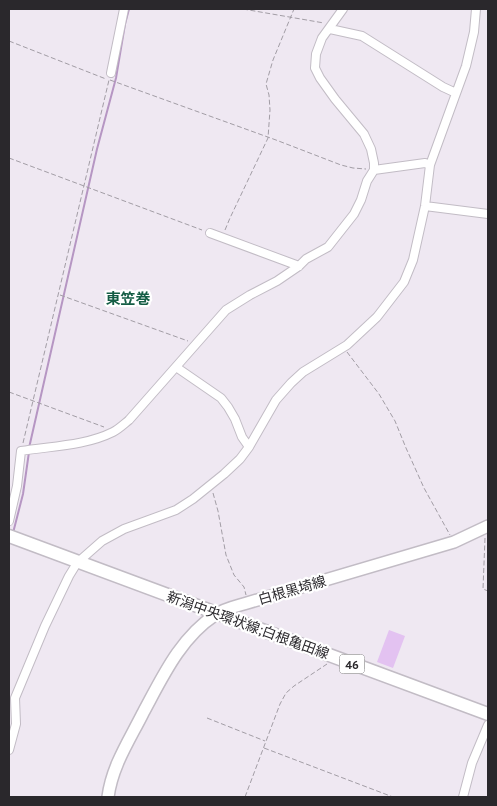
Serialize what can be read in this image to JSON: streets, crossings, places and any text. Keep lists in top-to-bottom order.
{
  "streets": {
    "main road": ["白根黒埼線", "新潟中央環状線;白根亀田線", "46"]
  },
  "crossings": [
    ["白根黒埼線", "新潟中央環状線;白根亀田線"]
  ],
  "districts": ["東笠巻"]
}
